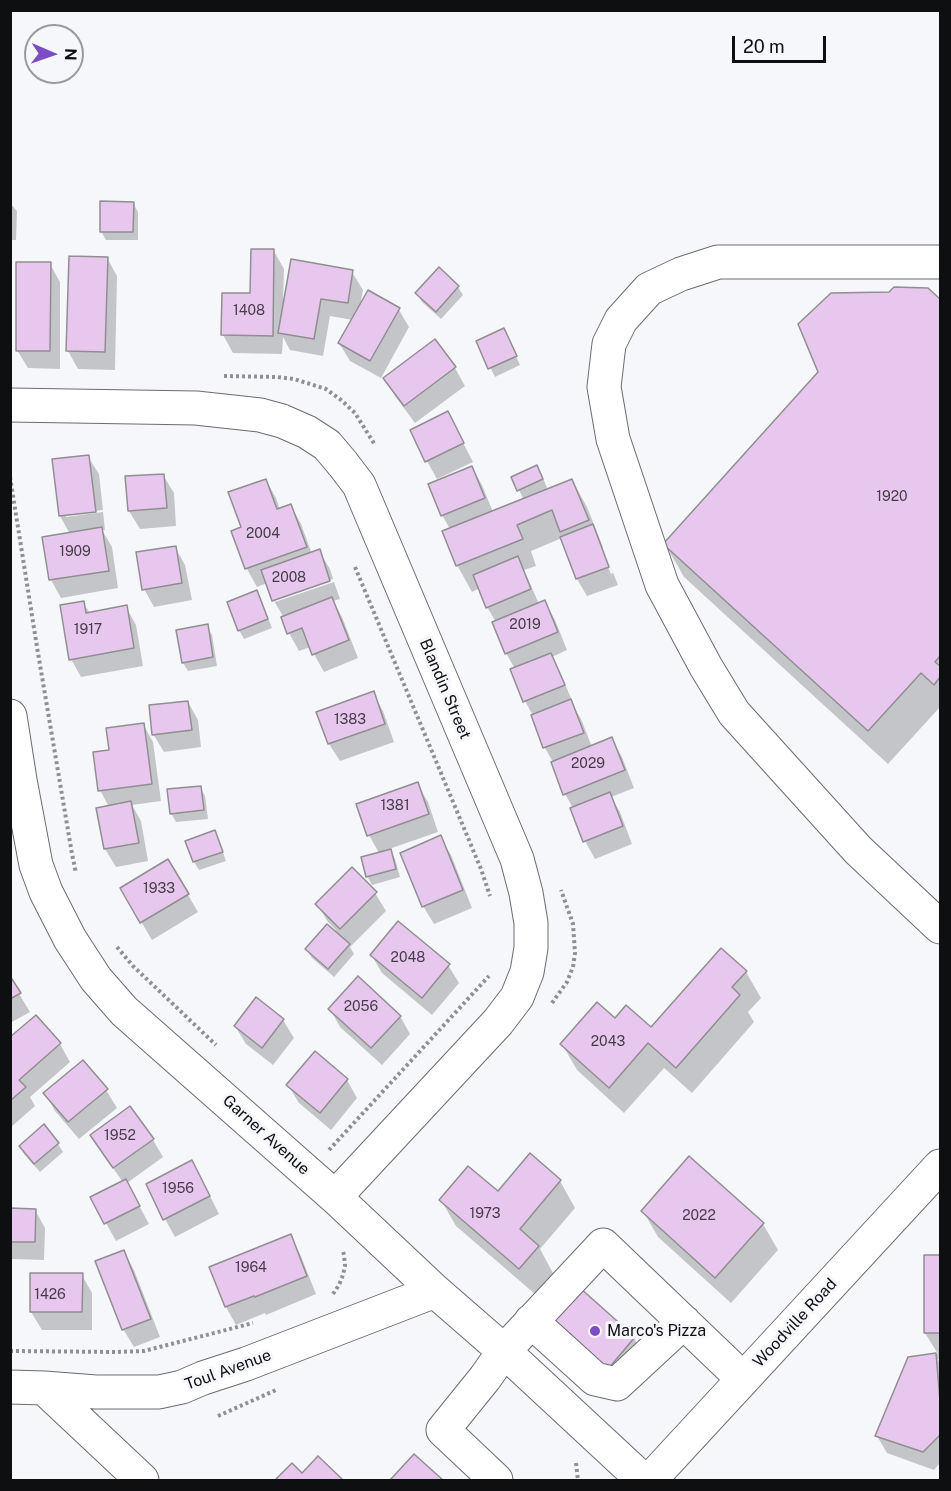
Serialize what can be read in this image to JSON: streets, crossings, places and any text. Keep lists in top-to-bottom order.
{
  "streets": {
    "street": [
      "Blandin Street",
      "Garner Avenue",
      "Woodville Road",
      "Toul Avenue"
    ]
  },
  "crossings": [
    ["Blandin Street", "Garner Avenue"],
    ["Garner Avenue", "Toul Avenue"]
  ],
  "places": ["Marco's Pizza"],
  "house_numbers": [
    "1408",
    "1920",
    "2004",
    "1909",
    "2008",
    "2019",
    "1917",
    "1383",
    "2029",
    "1381",
    "1933",
    "2048",
    "2056",
    "2043",
    "1952",
    "1956",
    "1973",
    "2022",
    "1964",
    "1426"
  ],
  "scale_bar": "20 m",
  "north": "right"
}
